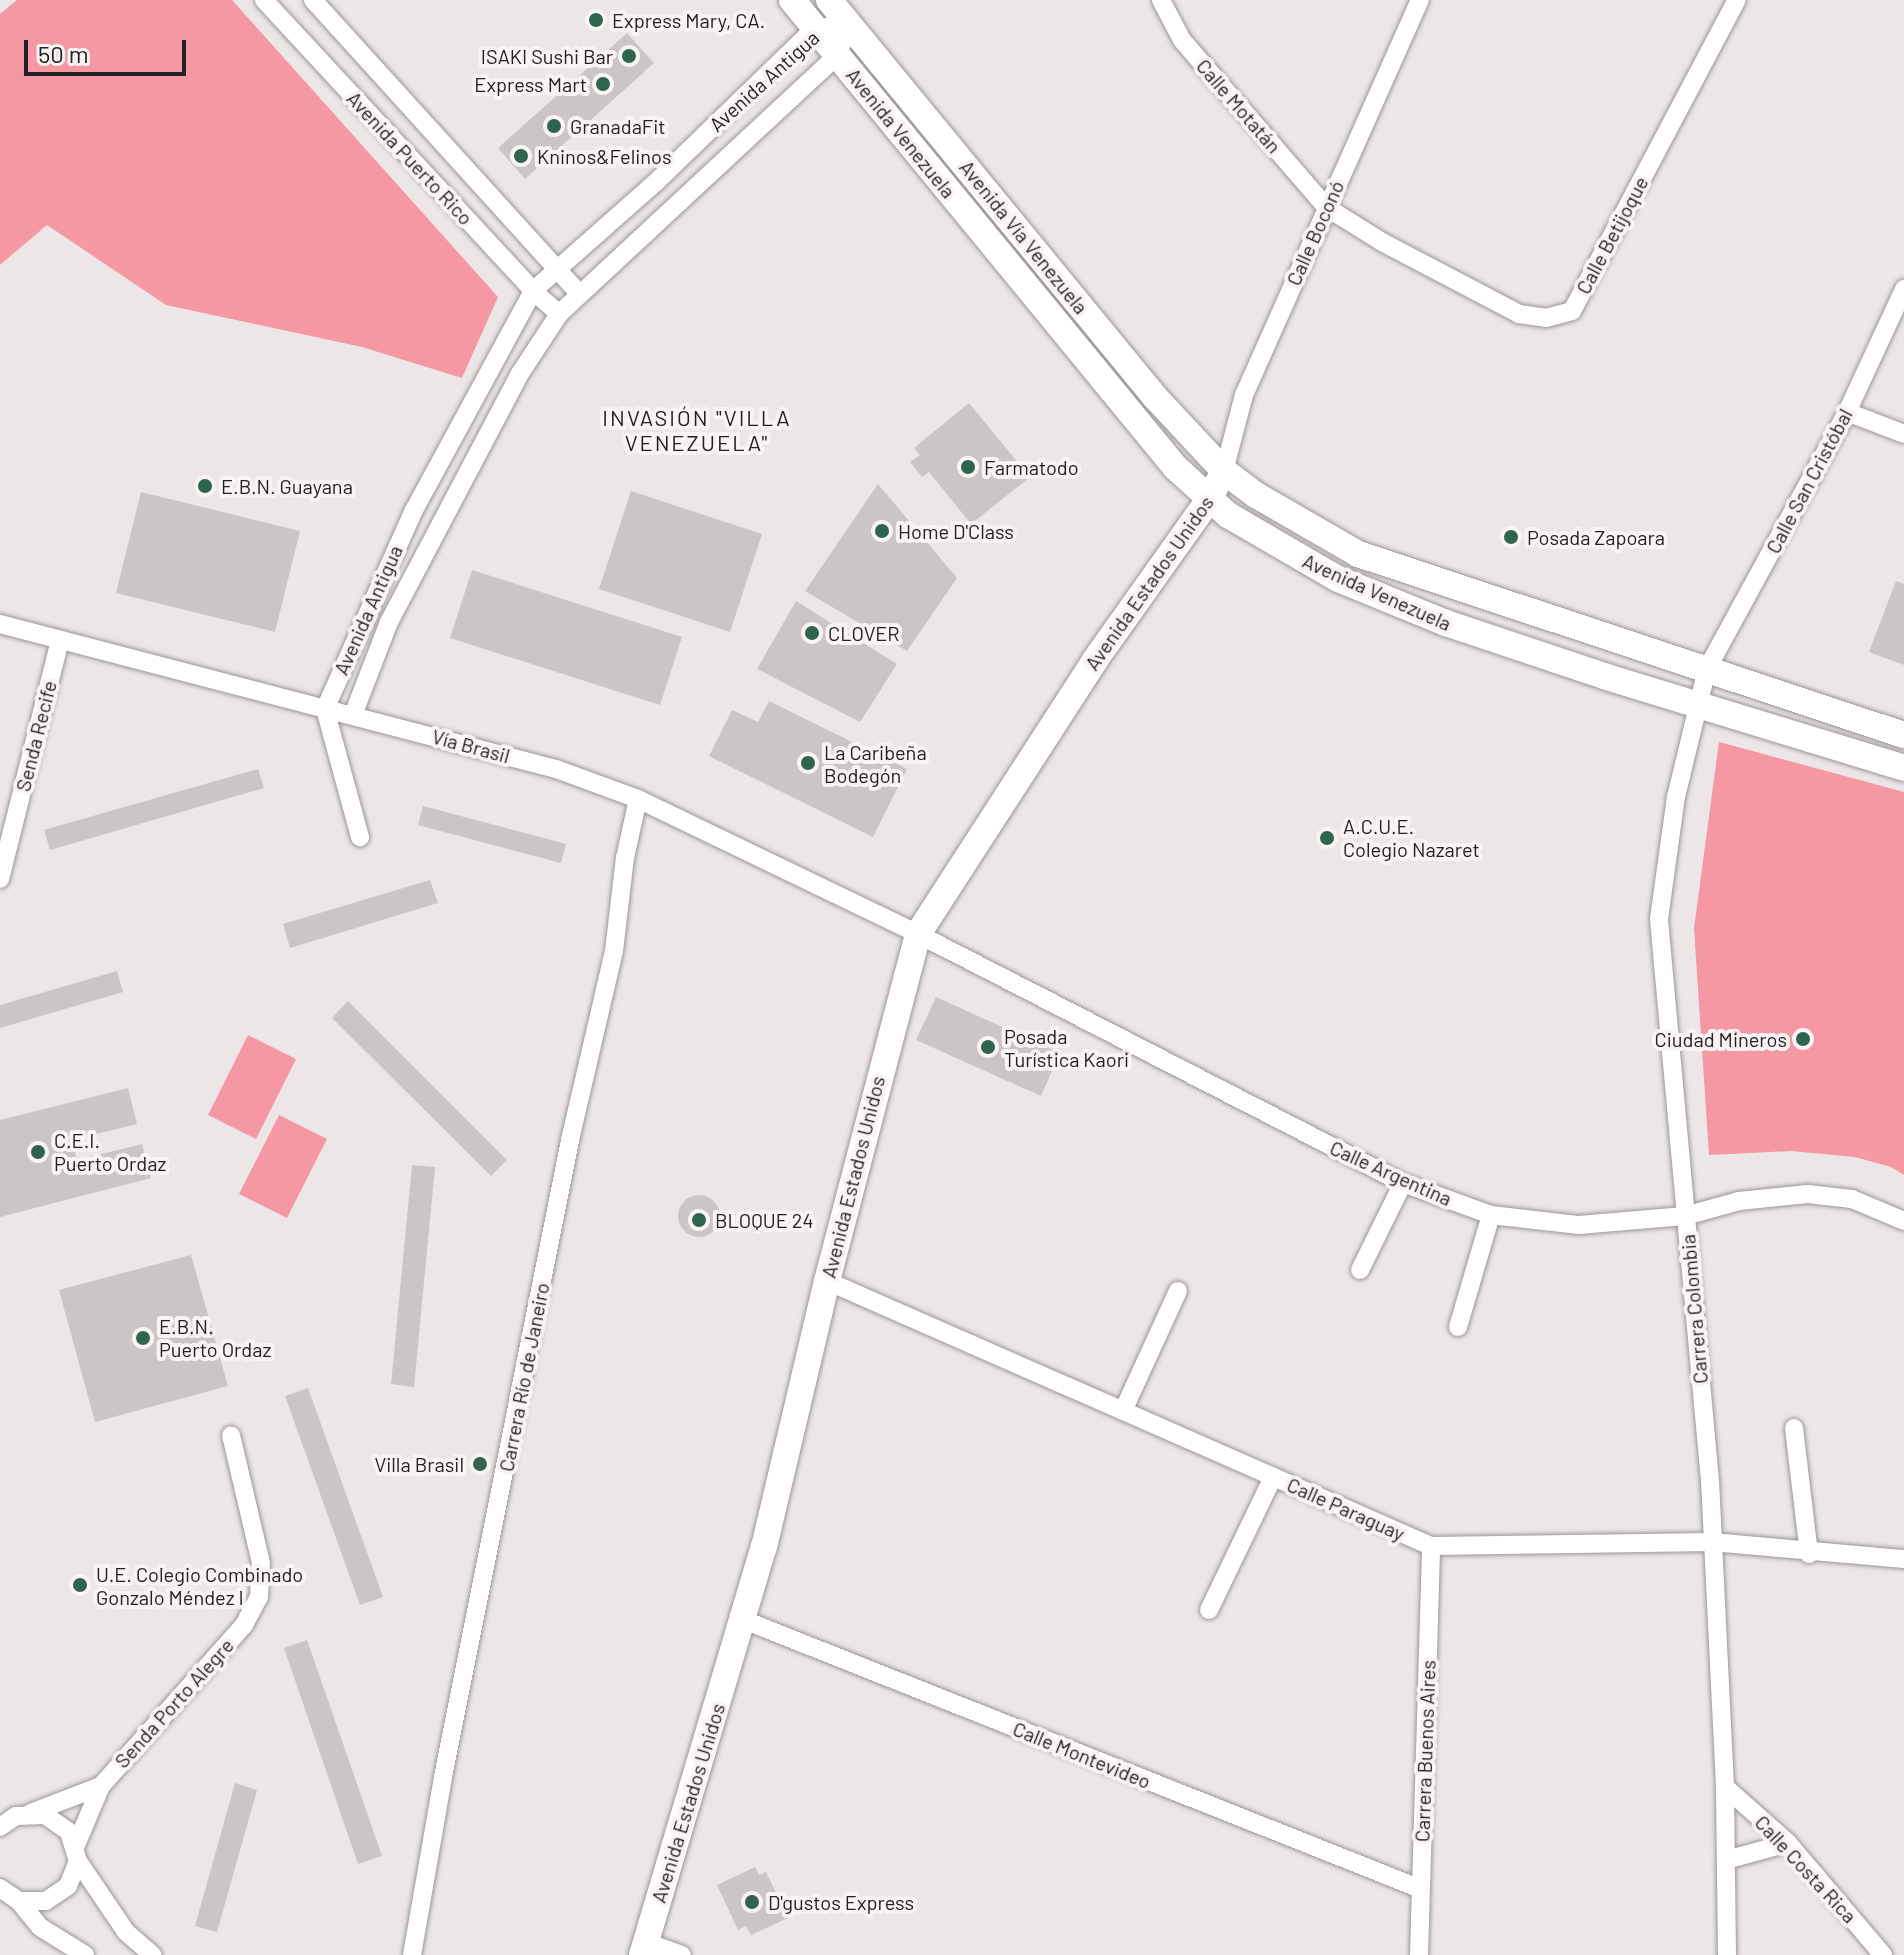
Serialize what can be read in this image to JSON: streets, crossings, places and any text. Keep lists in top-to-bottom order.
{
  "streets": {
    "street": [
      "Avenida Antigua",
      "Calle Motatán",
      "Avenida Venezuela",
      "Avenida Puerto Rico",
      "Calle Boconó",
      "Calle Betijoque",
      "Avenida Vía Venezuela",
      "Calle San Cristóbal",
      "Avenida Estados Unidos",
      "Senda Recife",
      "Vía Brasil",
      "Calle Argentina",
      "Carrera Colombia",
      "Carrera Río de Janeiro",
      "Calle Paraguay",
      "Senda Porto Alegre",
      "Carrera Buenos Aires",
      "Calle Montevideo",
      "Calle Costa Rica"
    ]
  },
  "crossings": [
    ["Avenida Antigua", "Avenida Venezuela"],
    ["Avenida Antigua", "Avenida Puerto Rico"],
    ["Avenida Antigua", "Avenida Vía Venezuela"],
    ["Avenida Antigua", "Vía Brasil"],
    ["Calle Motatán", "Calle Boconó"],
    ["Calle Motatán", "Calle Betijoque"],
    ["Avenida Venezuela", "Calle Boconó"],
    ["Avenida Venezuela", "Avenida Vía Venezuela"],
    ["Avenida Venezuela", "Calle San Cristóbal"],
    ["Avenida Venezuela", "Avenida Estados Unidos"],
    ["Avenida Venezuela", "Carrera Colombia"],
    ["Calle Boconó", "Calle Betijoque"],
    ["Calle Boconó", "Avenida Vía Venezuela"],
    ["Calle Boconó", "Avenida Estados Unidos"],
    ["Avenida Vía Venezuela", "Avenida Estados Unidos"],
    ["Calle San Cristóbal", "Carrera Colombia"],
    ["Avenida Estados Unidos", "Vía Brasil"],
    ["Avenida Estados Unidos", "Calle Argentina"],
    ["Avenida Estados Unidos", "Calle Paraguay"],
    ["Avenida Estados Unidos", "Calle Montevideo"],
    ["Senda Recife", "Vía Brasil"],
    ["Vía Brasil", "Calle Argentina"],
    ["Vía Brasil", "Carrera Río de Janeiro"],
    ["Calle Argentina", "Carrera Colombia"],
    ["Carrera Colombia", "Calle Paraguay"],
    ["Carrera Colombia", "Calle Costa Rica"],
    ["Calle Paraguay", "Carrera Buenos Aires"],
    ["Carrera Buenos Aires", "Calle Montevideo"]
  ],
  "districts": ["INVASIÓN \"VILLA VENEZUELA\""],
  "places": [
    "Express Mary, CA.",
    "ISAKI Sushi Bar",
    "Express Mart",
    "GranadaFit",
    "Kninos&Felinos",
    "Farmatodo",
    "E.B.N. Guayana",
    "Home D'Class",
    "Posada Zapoara",
    "CLOVER",
    "La Caribeña Bodegón",
    "A.C.U.E. Colegio Nazaret",
    "Ciudad Mineros",
    "Posada Turística Kaori",
    "C.E.I. Puerto Ordaz",
    "BLOQUE 24",
    "E.B.N. Puerto Ordaz",
    "Villa Brasil",
    "U.E. Colegio Combinado Gonzalo Méndez I",
    "D'gustos Express"
  ],
  "scale_bar": "50 m"
}
